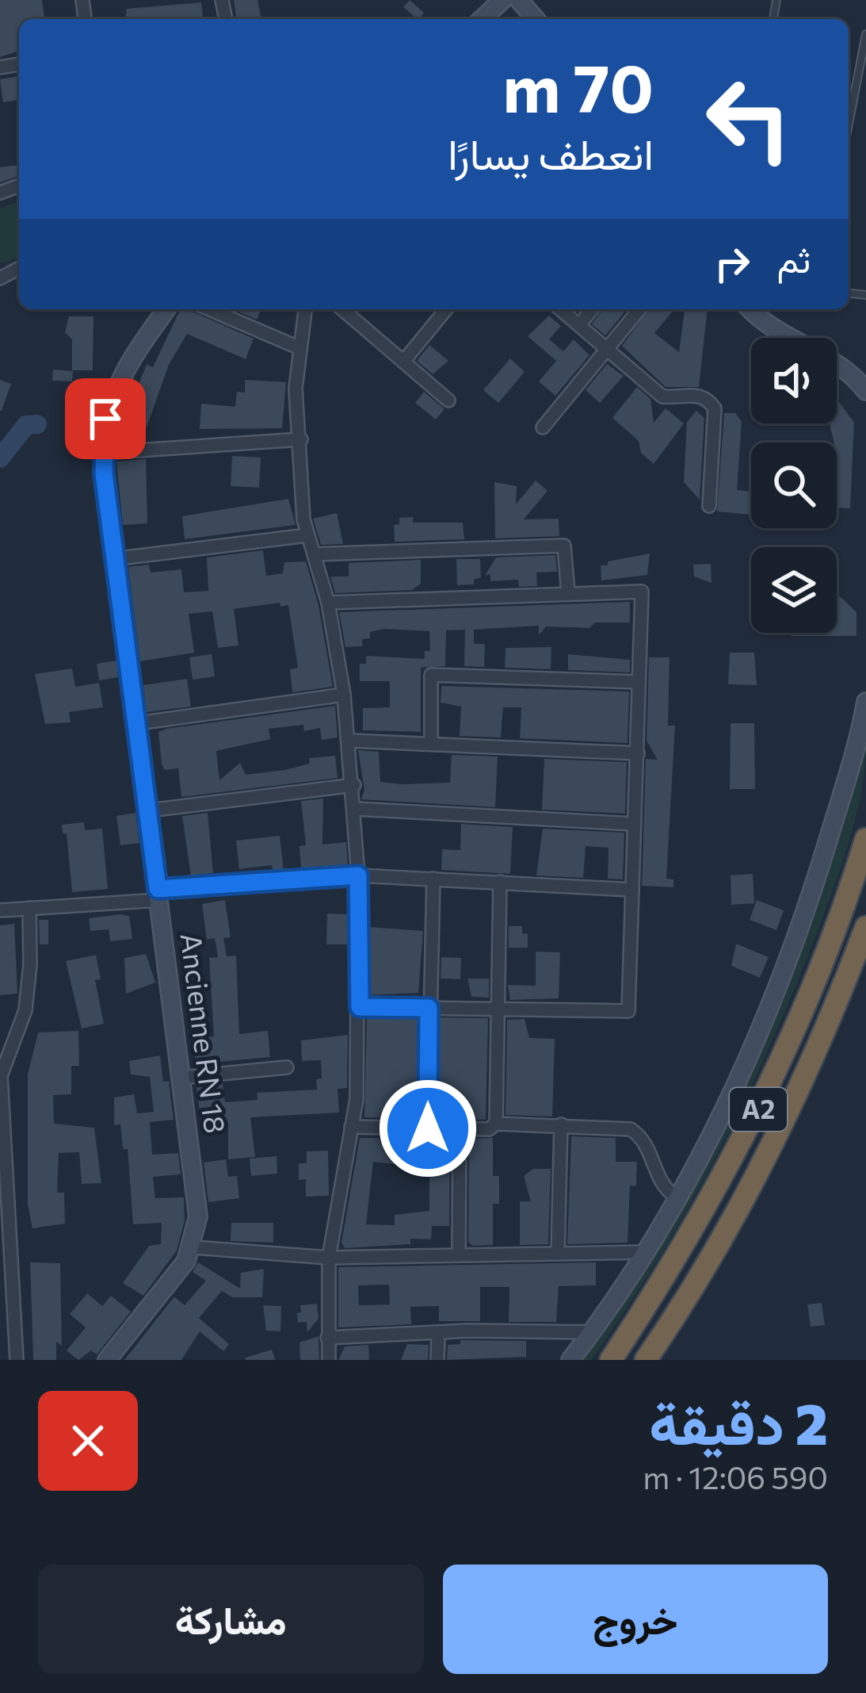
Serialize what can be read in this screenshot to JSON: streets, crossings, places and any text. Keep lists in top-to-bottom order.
{
  "streets": {
    "highway": ["A2"],
    "main road": ["Ancienne RN 18"]
  },
  "page": {
    "turn": ["70 m", "انعطف يسارًا"],
    "then": "ثم",
    "heading": ["2 دقيقة", "590 m · 12:06"],
    "buttons": ["خروج", "مشاركة"]
  }
}
